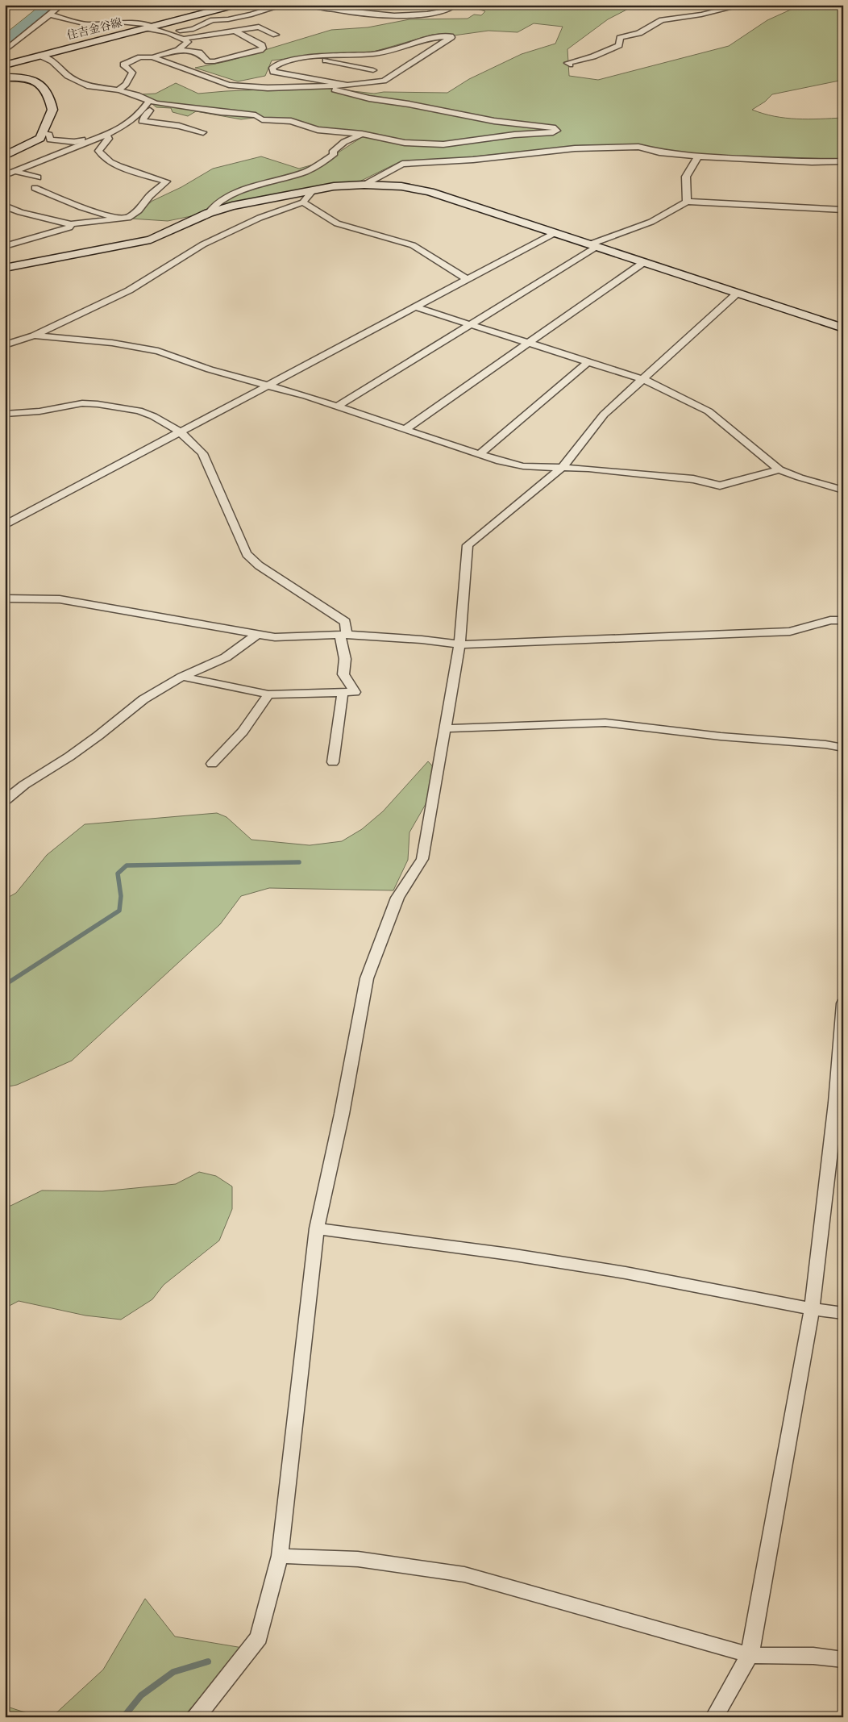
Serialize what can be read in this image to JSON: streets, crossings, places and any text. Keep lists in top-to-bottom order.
{
  "streets": {
    "street": ["住吉金谷線"]
  }
}
